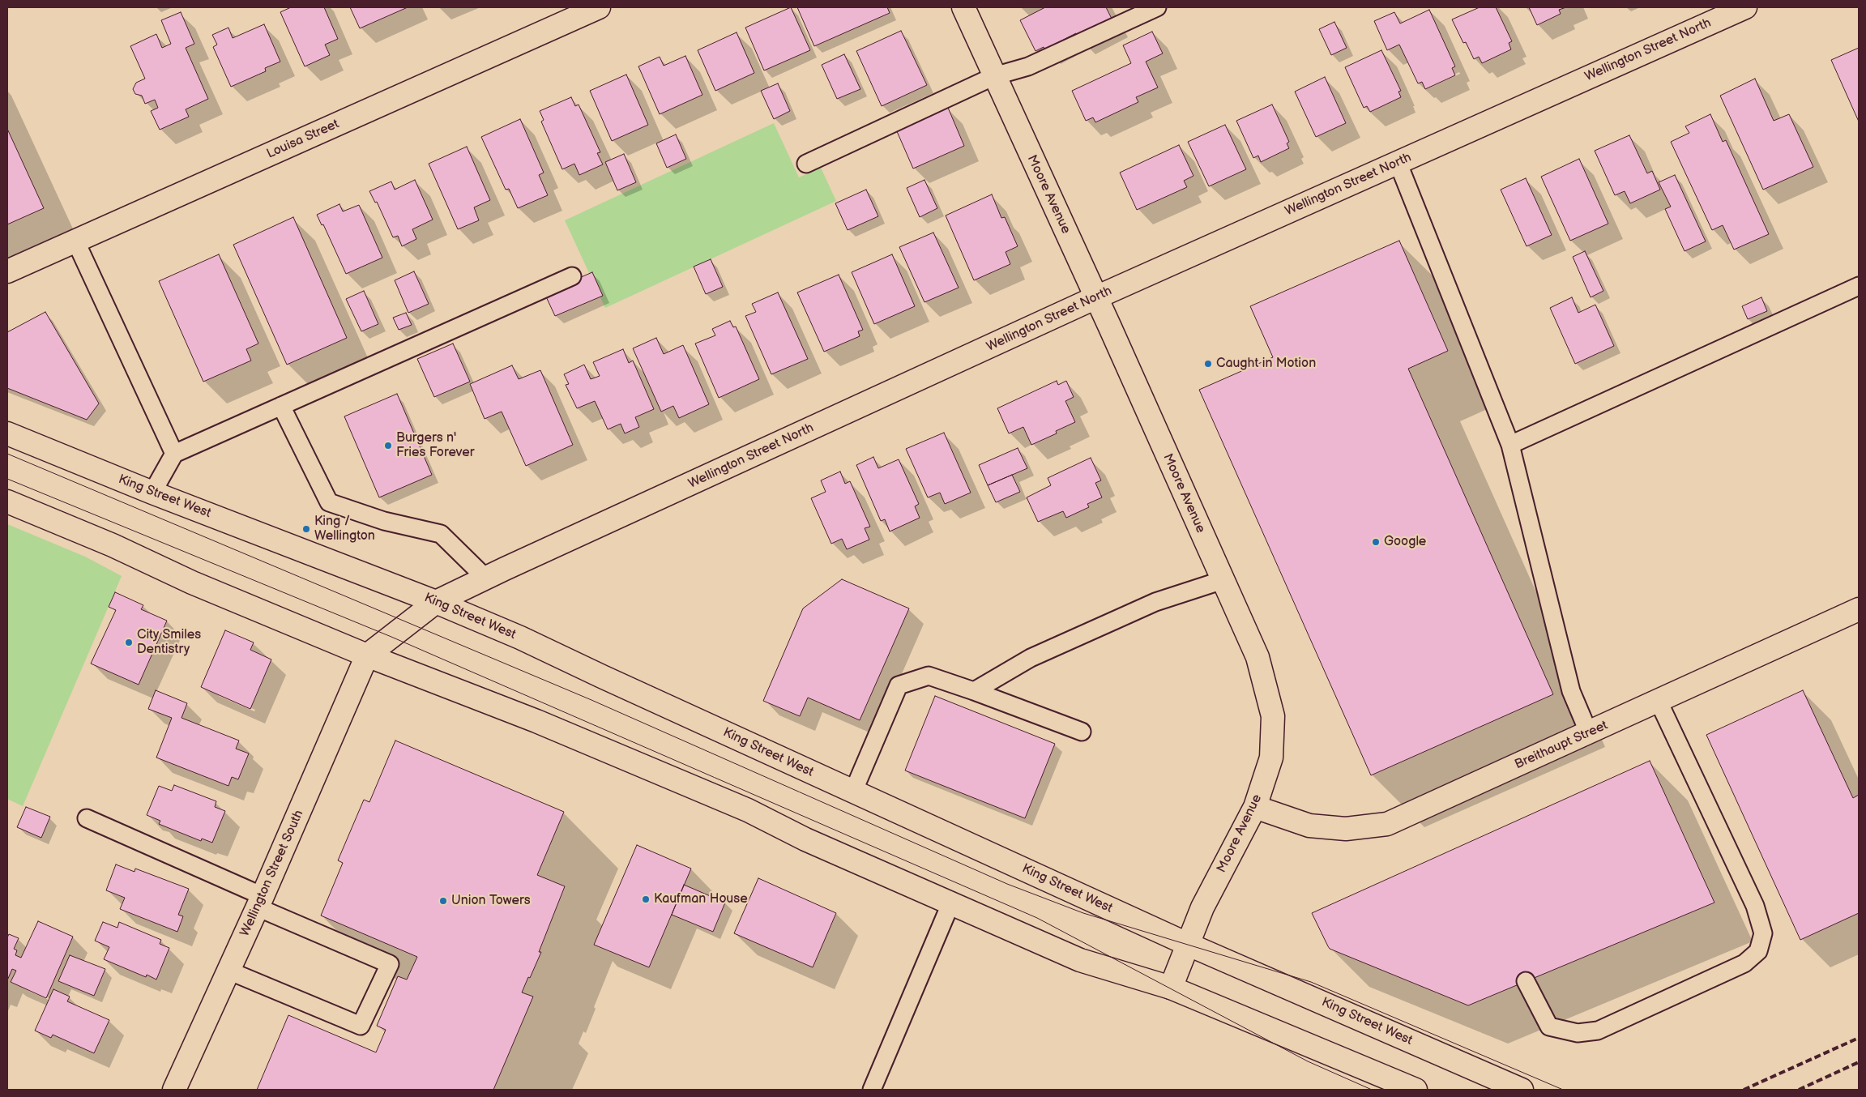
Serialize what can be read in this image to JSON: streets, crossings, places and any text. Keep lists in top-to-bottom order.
{
  "streets": {
    "street": [
      "Wellington Street North",
      "Louisa Street",
      "Moore Avenue",
      "King Street West",
      "Breithaupt Street",
      "Wellington Street South"
    ]
  },
  "crossings": [
    ["Wellington Street North", "Moore Avenue"],
    ["Wellington Street North", "King Street West"],
    ["Wellington Street North", "Wellington Street South"],
    ["Moore Avenue", "King Street West"],
    ["Moore Avenue", "Breithaupt Street"]
  ],
  "places": [
    "Caught in Motion",
    "Burgers n' Fries Forever",
    "King / Wellington",
    "Google",
    "City Smiles Dentistry",
    "Kaufman House",
    "Union Towers"
  ]
}
